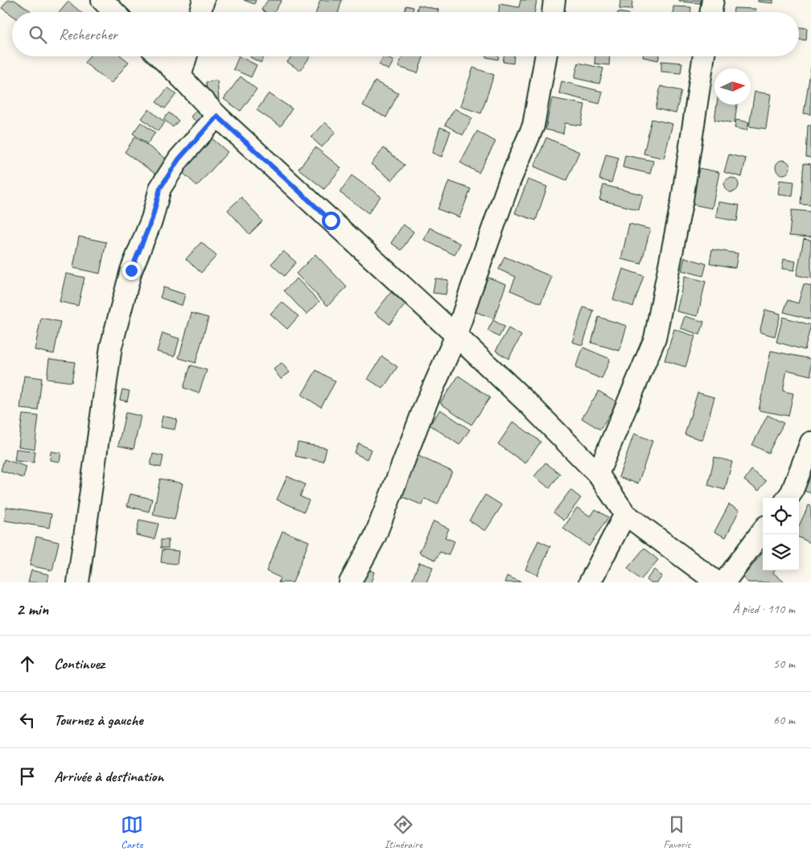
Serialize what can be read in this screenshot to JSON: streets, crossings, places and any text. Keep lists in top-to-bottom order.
{
  "north": "right",
  "page": {
    "search": "Rechercher",
    "heading": ["2 min", "À pied · 110 m"],
    "list": [
      ["Continuez", "50 m"],
      ["Tournez à gauche", "60 m"],
      "Arrivée à destination"
    ],
    "nav": ["Carte", "Itinéraire", "Favoris"]
  }
}
